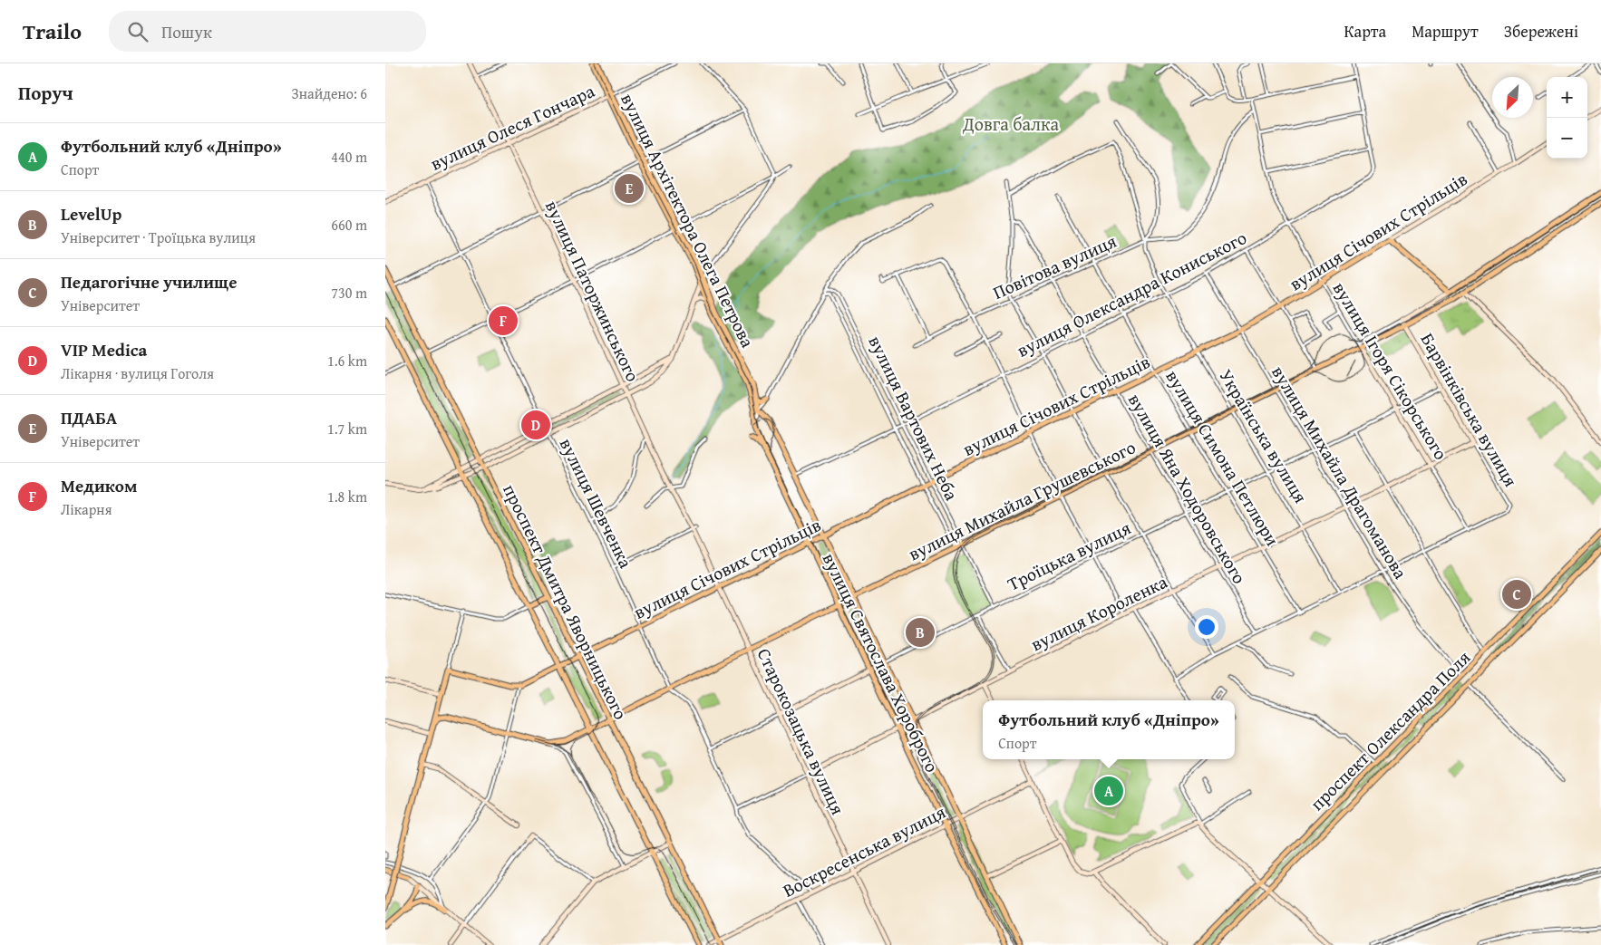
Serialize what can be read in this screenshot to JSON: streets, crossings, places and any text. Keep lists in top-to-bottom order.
{
  "streets": {
    "main road": [
      "вулиця Архітектора Олега Петрова",
      "вулиця Січових Стрільців",
      "вулиця Михайла Грушевського",
      "проспект Дмитра Яворницького",
      "вулиця Святослава Хороброго",
      "проспект Олександра Поля"
    ],
    "street": [
      "вулиця Олеся Гончара",
      "Повітова вулиця",
      "вулиця Паторжинського",
      "вулиця Олександра Кониського",
      "вулиця Ігоря Сікорського",
      "Барвінківська вулиця",
      "вулиця Вартових Неба",
      "Українська вулиця",
      "вулиця Симона Петлюри",
      "вулиця Михайла Драгоманова",
      "вулиця Яна Ходоровського",
      "вулиця Шевченка",
      "Троїцька вулиця",
      "вулиця Короленка",
      "Старокозацька вулиця",
      "Воскресенська вулиця"
    ]
  },
  "crossings": [
    ["вулиця Олеся Гончара", "вулиця Архітектора Олега Петрова"],
    ["вулиця Олеся Гончара", "вулиця Паторжинського"],
    ["вулиця Олеся Гончара", "вулиця Шевченка"],
    ["вулиця Архітектора Олега Петрова", "вулиця Святослава Хороброго"],
    ["вулиця Січових Стрільців", "вулиця Ігоря Сікорського"],
    ["вулиця Січових Стрільців", "вулиця Вартових Неба"],
    ["вулиця Січових Стрільців", "Українська вулиця"],
    ["вулиця Січових Стрільців", "вулиця Симона Петлюри"],
    ["вулиця Січових Стрільців", "вулиця Михайла Драгоманова"],
    ["вулиця Січових Стрільців", "вулиця Яна Ходоровського"],
    ["вулиця Січових Стрільців", "вулиця Шевченка"],
    ["вулиця Січових Стрільців", "проспект Дмитра Яворницького"],
    ["вулиця Січових Стрільців", "вулиця Святослава Хороброго"],
    ["вулиця Січових Стрільців", "Старокозацька вулиця"],
    ["Повітова вулиця", "Українська вулиця"],
    ["Повітова вулиця", "вулиця Симона Петлюри"],
    ["Повітова вулиця", "вулиця Яна Ходоровського"],
    ["вулиця Паторжинського", "Старокозацька вулиця"],
    ["вулиця Олександра Кониського", "вулиця Ігоря Сікорського"],
    ["вулиця Олександра Кониського", "вулиця Вартових Неба"],
    ["вулиця Олександра Кониського", "Українська вулиця"],
    ["вулиця Олександра Кониського", "вулиця Симона Петлюри"],
    ["вулиця Олександра Кониського", "вулиця Михайла Драгоманова"],
    ["вулиця Олександра Кониського", "вулиця Яна Ходоровського"],
    ["вулиця Олександра Кониського", "вулиця Святослава Хороброго"],
    ["вулиця Ігоря Сікорського", "Барвінківська вулиця"],
    ["вулиця Ігоря Сікорського", "вулиця Михайла Грушевського"],
    ["вулиця Ігоря Сікорського", "Троїцька вулиця"],
    ["вулиця Ігоря Сікорського", "вулиця Короленка"],
    ["Барвінківська вулиця", "вулиця Михайла Грушевського"],
    ["Барвінківська вулиця", "Троїцька вулиця"],
    ["Барвінківська вулиця", "вулиця Короленка"],
    ["вулиця Вартових Неба", "вулиця Михайла Грушевського"],
    ["вулиця Вартових Неба", "Троїцька вулиця"],
    ["Українська вулиця", "вулиця Михайла Грушевського"],
    ["Українська вулиця", "Троїцька вулиця"],
    ["Українська вулиця", "вулиця Короленка"],
    ["вулиця Симона Петлюри", "вулиця Михайла Грушевського"],
    ["вулиця Симона Петлюри", "Троїцька вулиця"],
    ["вулиця Симона Петлюри", "вулиця Короленка"],
    ["вулиця Михайла Драгоманова", "вулиця Михайла Грушевського"],
    ["вулиця Михайла Драгоманова", "Троїцька вулиця"],
    ["вулиця Михайла Драгоманова", "вулиця Короленка"],
    ["вулиця Михайла Драгоманова", "проспект Олександра Поля"],
    ["вулиця Яна Ходоровського", "вулиця Михайла Грушевського"],
    ["вулиця Яна Ходоровського", "Троїцька вулиця"],
    ["вулиця Яна Ходоровського", "вулиця Короленка"],
    ["вулиця Михайла Грушевського", "вулиця Шевченка"],
    ["вулиця Михайла Грушевського", "проспект Дмитра Яворницького"],
    ["вулиця Михайла Грушевського", "вулиця Святослава Хороброго"],
    ["вулиця Михайла Грушевського", "Старокозацька вулиця"],
    ["Троїцька вулиця", "вулиця Святослава Хороброго"],
    ["Троїцька вулиця", "Старокозацька вулиця"],
    ["проспект Дмитра Яворницького", "Воскресенська вулиця"],
    ["вулиця Короленка", "вулиця Святослава Хороброго"],
    ["вулиця Короленка", "Старокозацька вулиця"],
    ["вулиця Святослава Хороброго", "Воскресенська вулиця"],
    ["Старокозацька вулиця", "Воскресенська вулиця"]
  ],
  "parks": ["Довга балка"],
  "north": "bottom left",
  "page": {
    "header": "Trailo",
    "search": "Пошук",
    "nav": ["Карта", "Маршрут", "Збережені"],
    "heading": ["Поруч", "Знайдено: 6"],
    "map_buttons": ["+", "−"],
    "list": [
      {
        "mark": "A",
        "name": "Футбольний клуб «Дніпро»",
        "note": "Спорт",
        "value": "440 m"
      },
      {
        "mark": "B",
        "name": "LevelUp",
        "note": "Університет · Троїцька вулиця",
        "value": "660 m"
      },
      {
        "mark": "C",
        "name": "Педагогічне училище",
        "note": "Університет",
        "value": "730 m"
      },
      {
        "mark": "D",
        "name": "VIP Medica",
        "note": "Лікарня · вулиця Гоголя",
        "value": "1.6 km"
      },
      {
        "mark": "E",
        "name": "ПДАБА",
        "note": "Університет",
        "value": "1.7 km"
      },
      {
        "mark": "F",
        "name": "Медиком",
        "note": "Лікарня",
        "value": "1.8 km"
      }
    ],
    "pins": [
      "E",
      "F",
      "D",
      "C",
      "B",
      "A"
    ],
    "popup": ["Футбольний клуб «Дніпро»", "Спорт"]
  }
}
